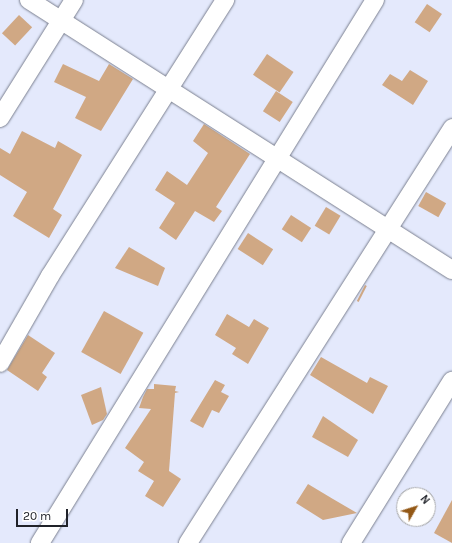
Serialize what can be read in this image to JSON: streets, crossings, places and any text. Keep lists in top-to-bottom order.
{
  "scale_bar": "20 m",
  "north": "top right"
}
